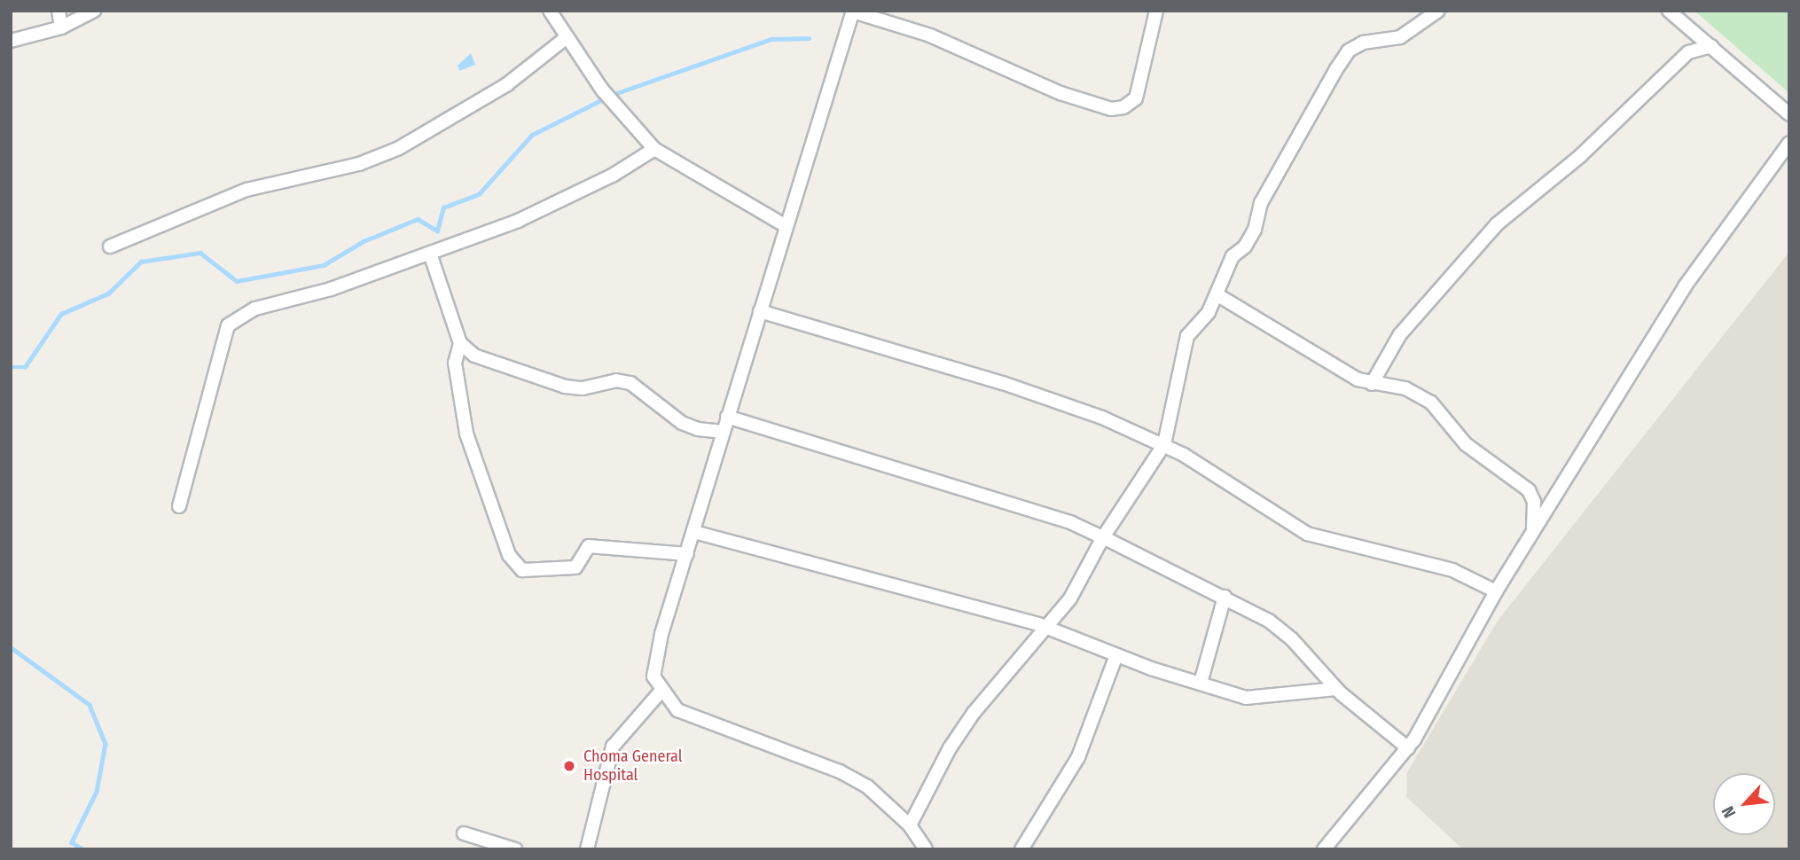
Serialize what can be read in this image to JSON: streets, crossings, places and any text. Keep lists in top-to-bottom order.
{
  "places": ["Choma General Hospital"],
  "north": "bottom left"
}
